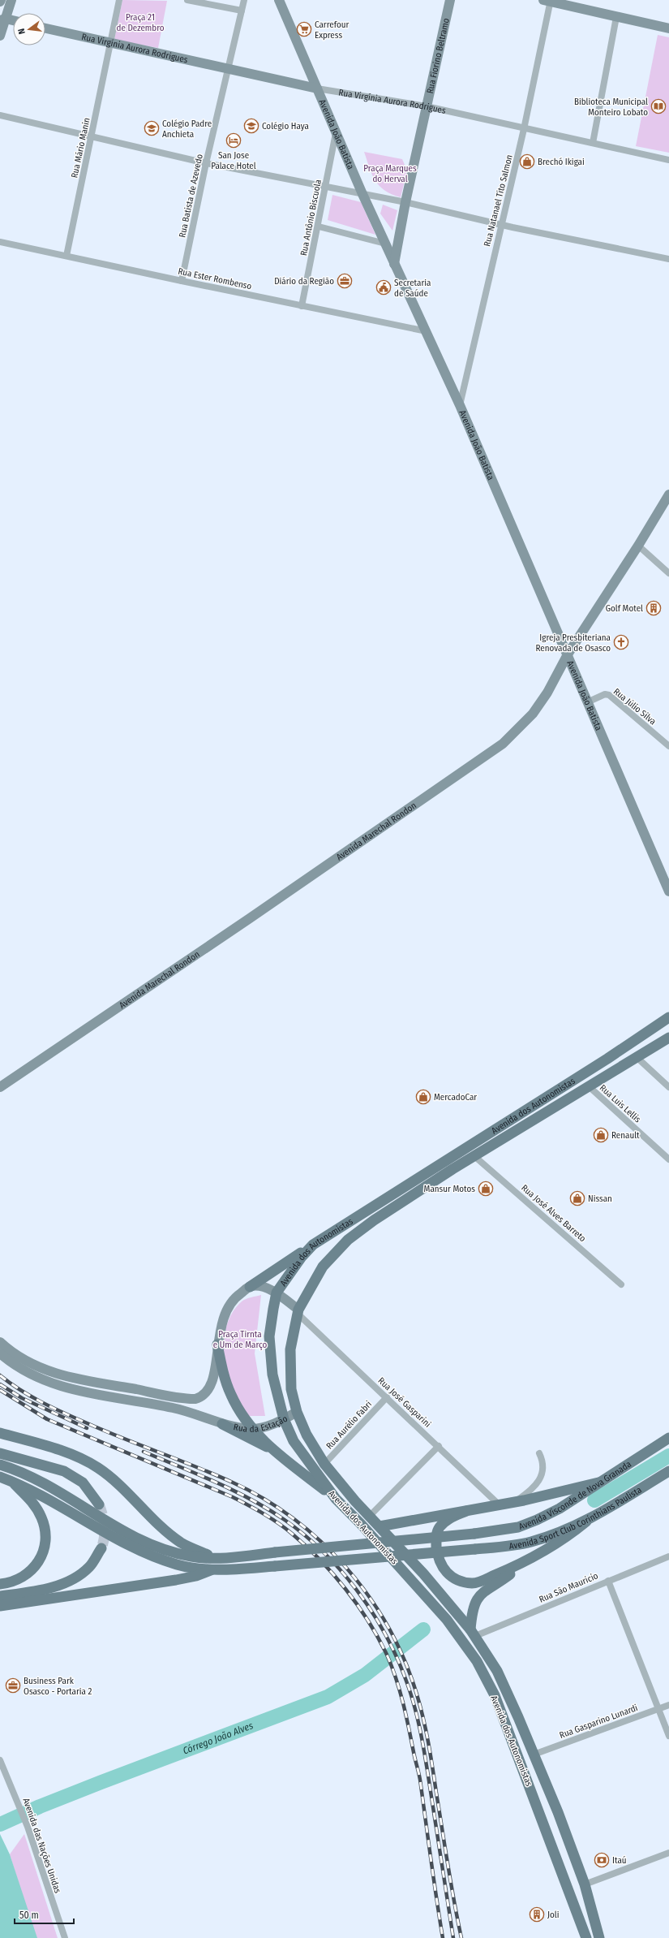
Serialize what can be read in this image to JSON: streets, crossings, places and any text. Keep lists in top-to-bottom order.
{
  "streets": {
    "main road": [
      "Rua Virgínia Aurora Rodrigues",
      "Rua Fiorino Beltramo",
      "Avenida João Batista",
      "Avenida Marechal Rondon",
      "Avenida dos Autonomistas",
      "Rua da Estação",
      "Avenida Visconde de Nova Granada",
      "Avenida Sport Club Corinthians Paulista"
    ],
    "street": [
      "Rua Mário Manin",
      "Rua Batista de Azevedo",
      "Rua Natanael Tito Salmon",
      "Rua Antônio Biscuola",
      "Rua Ester Rombenso",
      "Rua Júlio Silva",
      "Rua Luis Lellis",
      "Rua José Alves Barreto",
      "Rua José Gasparini",
      "Rua Aurélio Fabri",
      "Rua São Mauricio",
      "Rua Gasparino Lunardi",
      "Avenida das Nações Unidas"
    ]
  },
  "crossings": [
    ["Rua Virgínia Aurora Rodrigues", "Rua Fiorino Beltramo"],
    ["Rua Virgínia Aurora Rodrigues", "Avenida João Batista"],
    ["Rua Virgínia Aurora Rodrigues", "Rua Mário Manin"],
    ["Rua Virgínia Aurora Rodrigues", "Rua Batista de Azevedo"],
    ["Rua Virgínia Aurora Rodrigues", "Rua Natanael Tito Salmon"],
    ["Rua Fiorino Beltramo", "Avenida João Batista"],
    ["Avenida João Batista", "Rua Natanael Tito Salmon"],
    ["Avenida João Batista", "Rua Antônio Biscuola"],
    ["Avenida João Batista", "Rua Ester Rombenso"],
    ["Avenida João Batista", "Rua Júlio Silva"],
    ["Avenida João Batista", "Avenida Marechal Rondon"],
    ["Rua Mário Manin", "Rua Ester Rombenso"],
    ["Rua Batista de Azevedo", "Rua Ester Rombenso"],
    ["Rua Antônio Biscuola", "Rua Ester Rombenso"],
    ["Rua Luis Lellis", "Avenida dos Autonomistas"],
    ["Avenida dos Autonomistas", "Rua José Alves Barreto"],
    ["Avenida dos Autonomistas", "Rua José Gasparini"],
    ["Avenida dos Autonomistas", "Rua da Estação"],
    ["Avenida dos Autonomistas", "Rua Aurélio Fabri"],
    ["Avenida dos Autonomistas", "Rua São Mauricio"],
    ["Avenida dos Autonomistas", "Rua Gasparino Lunardi"],
    ["Rua José Gasparini", "Rua Aurélio Fabri"]
  ],
  "water": ["Córrego João Alves"],
  "parks": ["Praça 21 de Dezembro", "Praça Marques do Herval", "Praça Tirnta e Um de Março"],
  "places": {
    "supermarket": ["Carrefour Express"],
    "library": ["Biblioteca Municipal Monteiro Lobato"],
    "school or university": ["Colégio Haya", "Colégio Padre Anchieta"],
    "hotel": ["San Jose Palace Hotel"],
    "shop": [
      "Brechó Ikigai",
      "MercadoCar",
      "Renault",
      "Mansur Motos",
      "Nissan"
    ],
    "office": ["Diário da Região", "Business Park Osasco - Portaria 2"],
    "public building": ["Secretaria de Saúde"],
    "building": ["Golf Motel", "Joli"],
    "church": ["Igreja Presbiteriana Renovada de Osasco"],
    "bank": ["Itaú"]
  },
  "scale_bar": "50 m",
  "north": "left"
}
